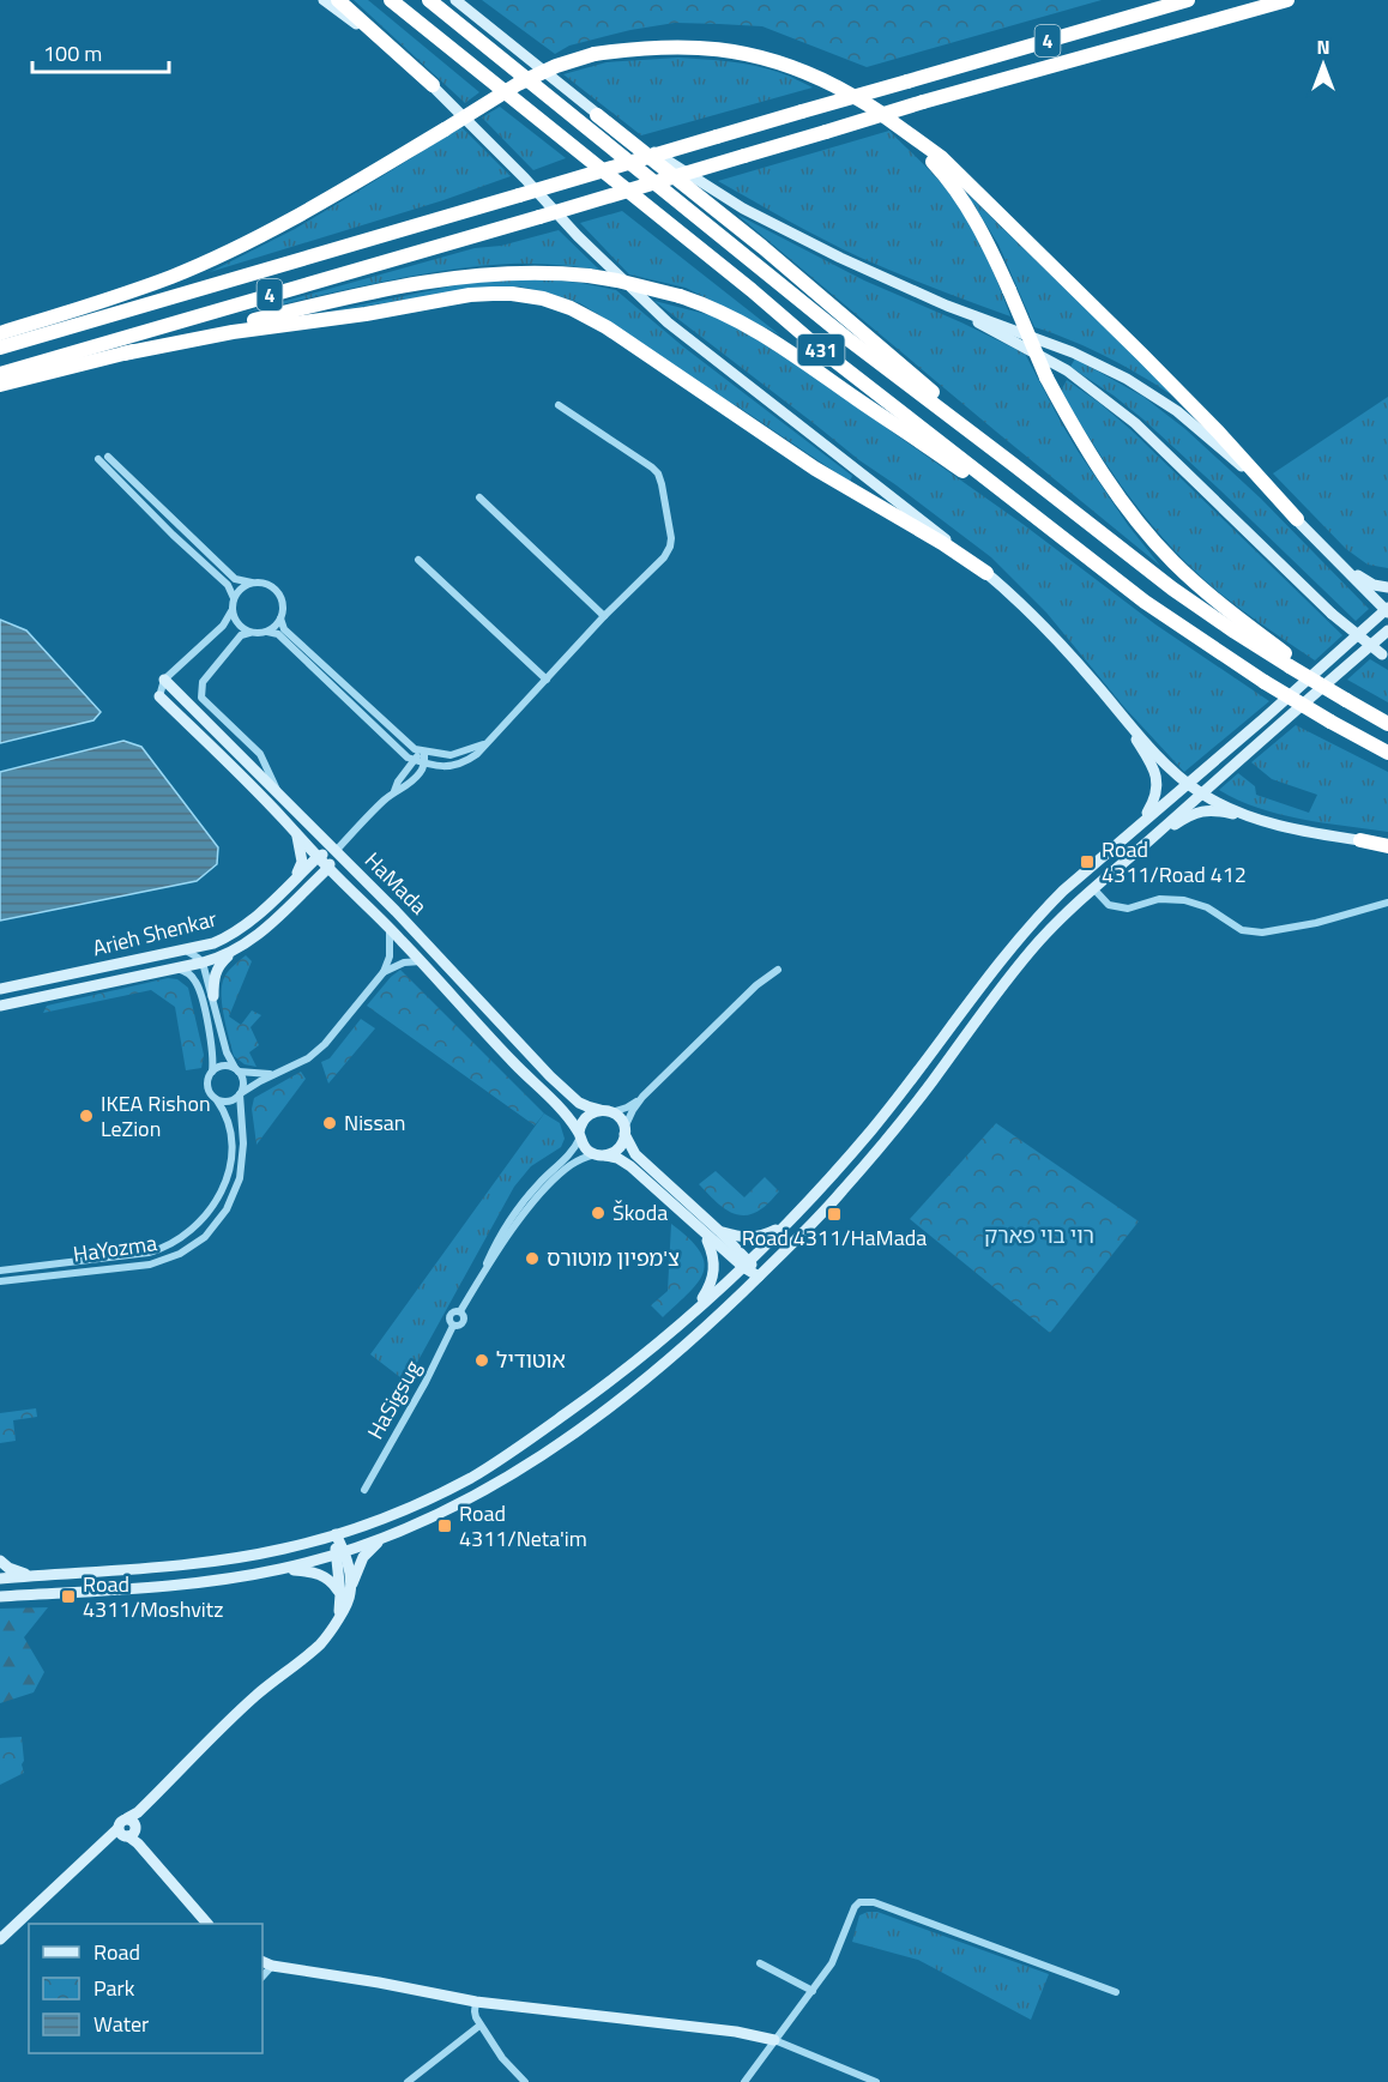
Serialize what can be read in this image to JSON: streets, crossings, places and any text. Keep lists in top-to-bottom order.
{
  "streets": {
    "highway": ["4", "431"],
    "main road": ["HaMada", "Arieh Shenkar"],
    "street": ["HaYozma", "HaSigsug"]
  },
  "crossings": [
    ["HaMada", "Arieh Shenkar"]
  ],
  "parks": ["רוי בוי פארק"],
  "places": {
    "transit": [
      "Road 4311/Road 412",
      "Road 4311/HaMada",
      "Road 4311/Neta'im",
      "Road 4311/Moshvitz"
    ],
    "other": [
      "IKEA Rishon LeZion",
      "Nissan",
      "Škoda",
      "צ'מפיון מוטורס",
      "אוטודיל"
    ]
  },
  "legend": ["Road", "Park", "Water"],
  "scale_bar": "100 m",
  "north": "top"
}
